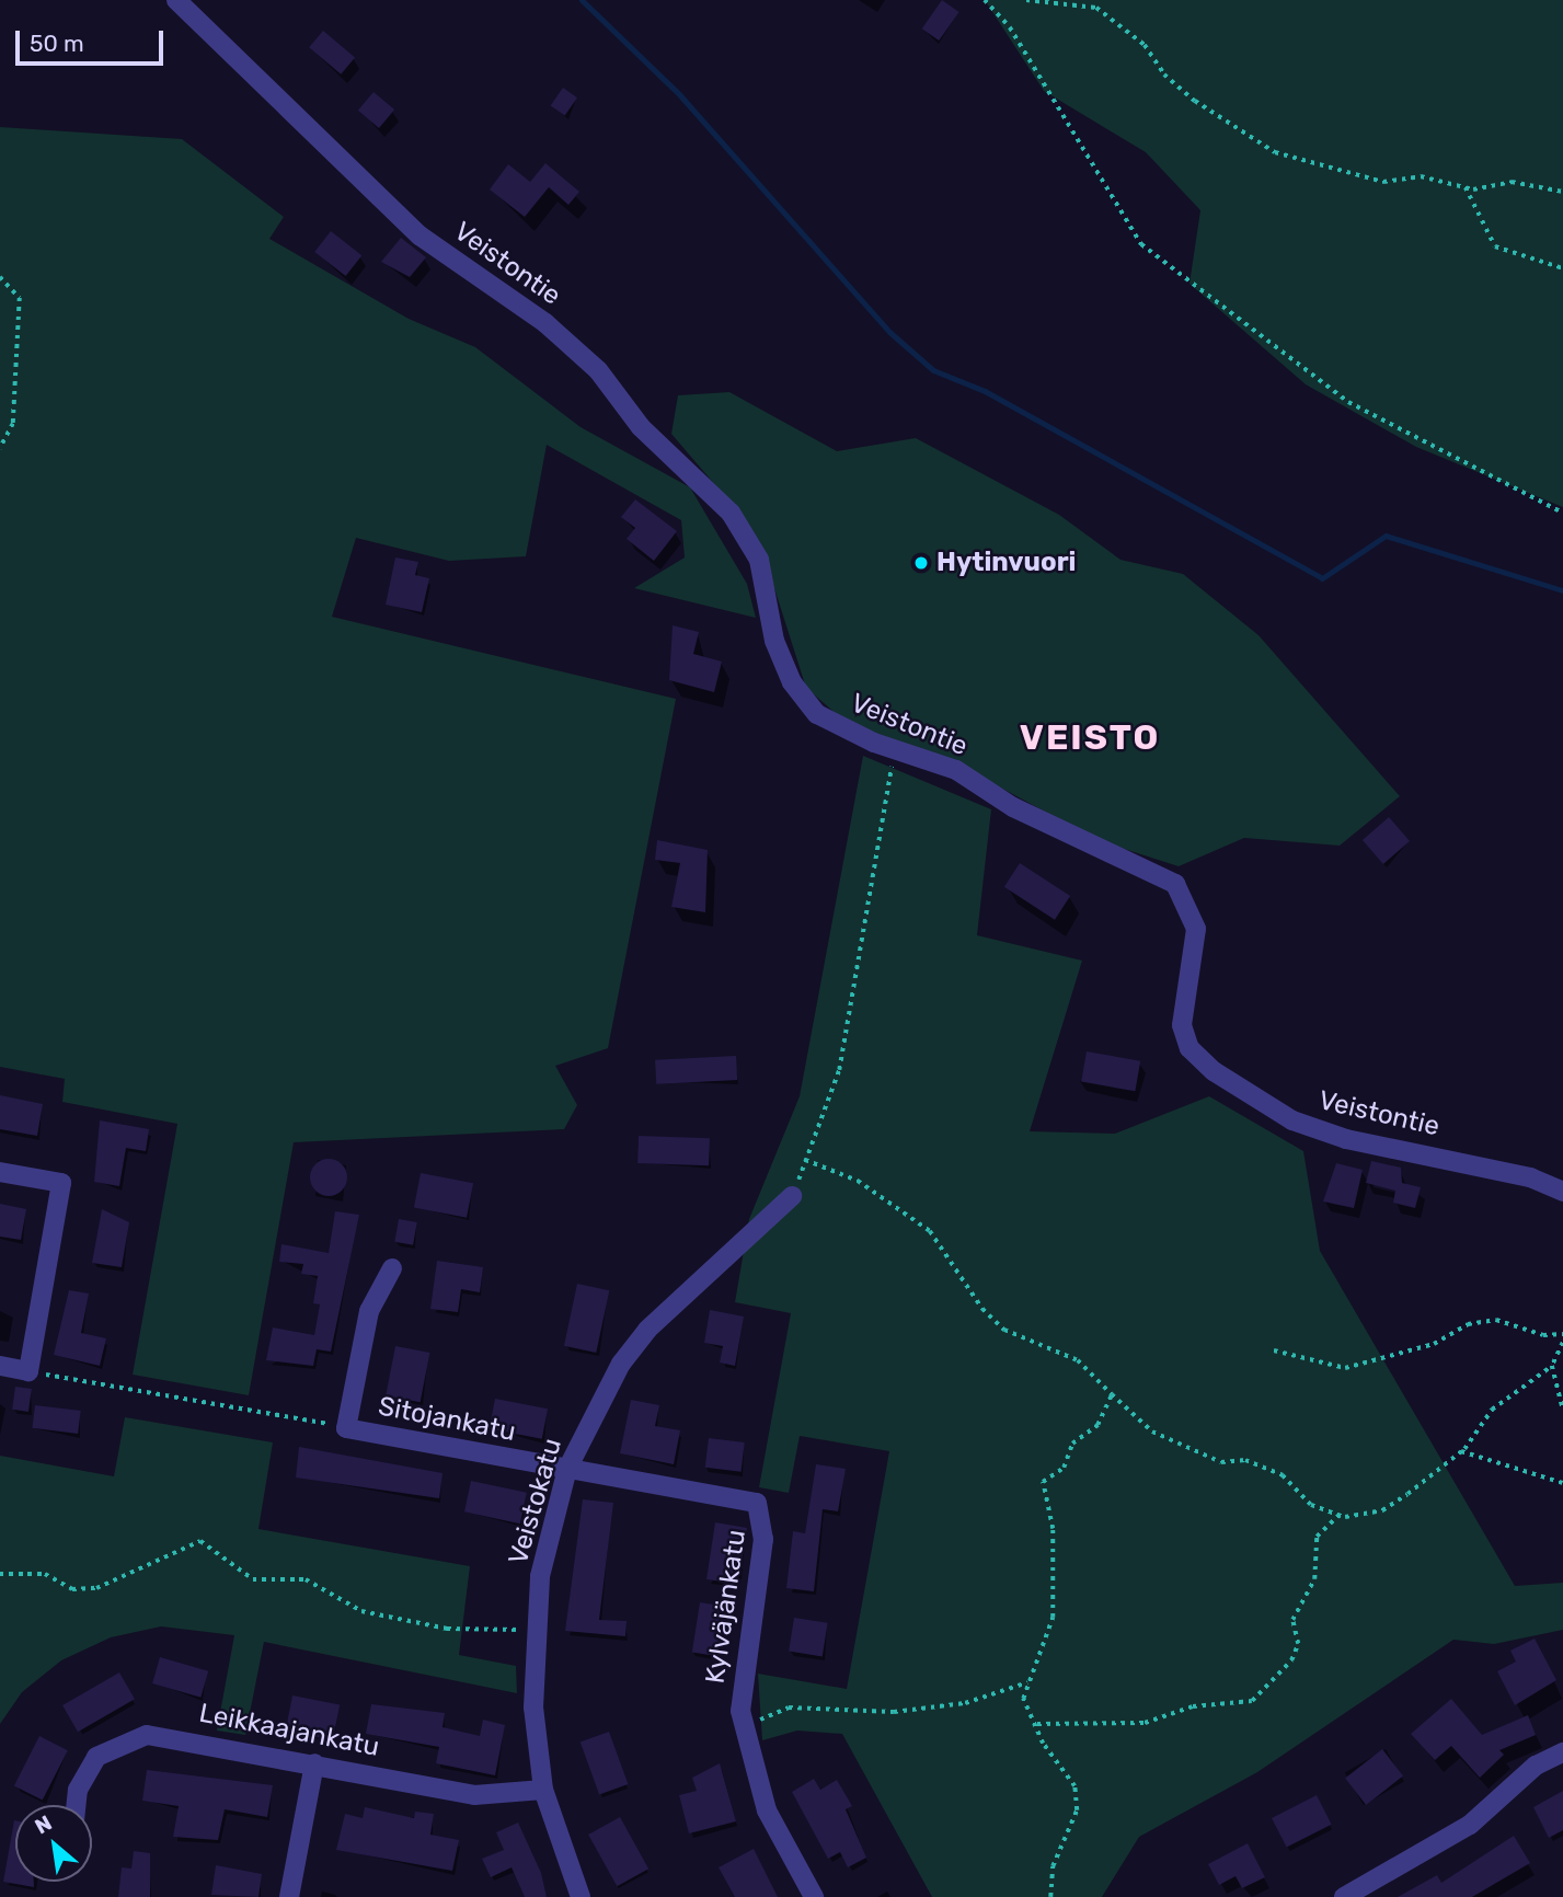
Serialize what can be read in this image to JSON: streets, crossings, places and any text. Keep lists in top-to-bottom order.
{
  "streets": {
    "street": [
      "Veistontie",
      "Sitojankatu",
      "Veistokatu",
      "Kylväjänkatu",
      "Leikkaajankatu"
    ]
  },
  "crossings": [
    ["Sitojankatu", "Veistokatu"],
    ["Sitojankatu", "Kylväjänkatu"],
    ["Veistokatu", "Kylväjänkatu"],
    ["Veistokatu", "Leikkaajankatu"]
  ],
  "districts": ["VEISTO"],
  "places": ["Hytinvuori"],
  "scale_bar": "50 m",
  "north": "top left"
}
